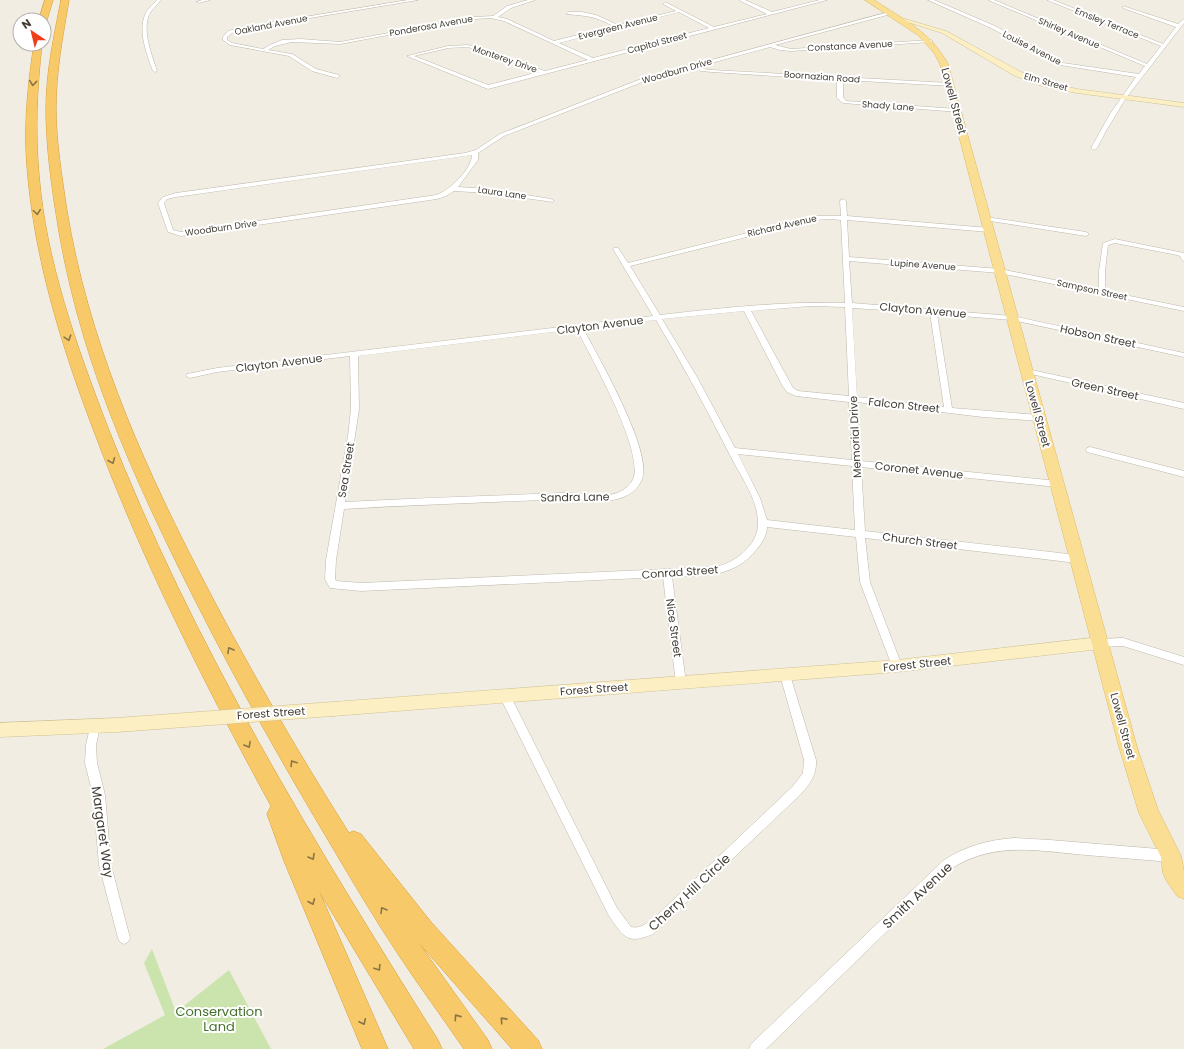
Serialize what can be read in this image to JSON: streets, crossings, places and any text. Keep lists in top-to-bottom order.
{
  "streets": {
    "main road": ["Lowell Street"],
    "street": [
      "Emsley Terrace",
      "Oakland Avenue",
      "Ponderosa Avenue",
      "Evergreen Avenue",
      "Shirley Avenue",
      "Capitol Street",
      "Constance Avenue",
      "Louise Avenue",
      "Monterey Drive",
      "Woodburn Drive",
      "Boornazian Road",
      "Elm Street",
      "Shady Lane",
      "Laura Lane",
      "Richard Avenue",
      "Lupine Avenue",
      "Sampson Street",
      "Clayton Avenue",
      "Hobson Street",
      "Green Street",
      "Falcon Street",
      "Memorial Drive",
      "Sea Street",
      "Coronet Avenue",
      "Sandra Lane",
      "Church Street",
      "Conrad Street",
      "Nice Street",
      "Forest Street",
      "Margaret Way",
      "Cherry Hill Circle",
      "Smith Avenue"
    ]
  },
  "crossings": [
    ["Oakland Avenue", "Ponderosa Avenue"],
    ["Ponderosa Avenue", "Evergreen Avenue"],
    ["Ponderosa Avenue", "Capitol Street"],
    ["Capitol Street", "Monterey Drive"],
    ["Constance Avenue", "Woodburn Drive"],
    ["Constance Avenue", "Lowell Street"],
    ["Woodburn Drive", "Boornazian Road"],
    ["Woodburn Drive", "Elm Street"],
    ["Woodburn Drive", "Lowell Street"],
    ["Woodburn Drive", "Laura Lane"],
    ["Boornazian Road", "Lowell Street"],
    ["Boornazian Road", "Shady Lane"],
    ["Elm Street", "Lowell Street"],
    ["Lowell Street", "Shady Lane"],
    ["Lowell Street", "Richard Avenue"],
    ["Lowell Street", "Lupine Avenue"],
    ["Lowell Street", "Sampson Street"],
    ["Lowell Street", "Clayton Avenue"],
    ["Lowell Street", "Hobson Street"],
    ["Lowell Street", "Green Street"],
    ["Lowell Street", "Falcon Street"],
    ["Lowell Street", "Coronet Avenue"],
    ["Lowell Street", "Church Street"],
    ["Lowell Street", "Forest Street"],
    ["Lowell Street", "Smith Avenue"],
    ["Richard Avenue", "Memorial Drive"],
    ["Lupine Avenue", "Sampson Street"],
    ["Lupine Avenue", "Memorial Drive"],
    ["Clayton Avenue", "Hobson Street"],
    ["Clayton Avenue", "Falcon Street"],
    ["Clayton Avenue", "Memorial Drive"],
    ["Clayton Avenue", "Sea Street"],
    ["Clayton Avenue", "Sandra Lane"],
    ["Falcon Street", "Memorial Drive"],
    ["Memorial Drive", "Coronet Avenue"],
    ["Memorial Drive", "Church Street"],
    ["Memorial Drive", "Forest Street"],
    ["Sea Street", "Sandra Lane"],
    ["Sea Street", "Conrad Street"],
    ["Church Street", "Conrad Street"],
    ["Conrad Street", "Nice Street"],
    ["Nice Street", "Forest Street"],
    ["Forest Street", "Margaret Way"],
    ["Forest Street", "Cherry Hill Circle"]
  ],
  "parks": ["Conservation Land"],
  "north": "top left"
}
